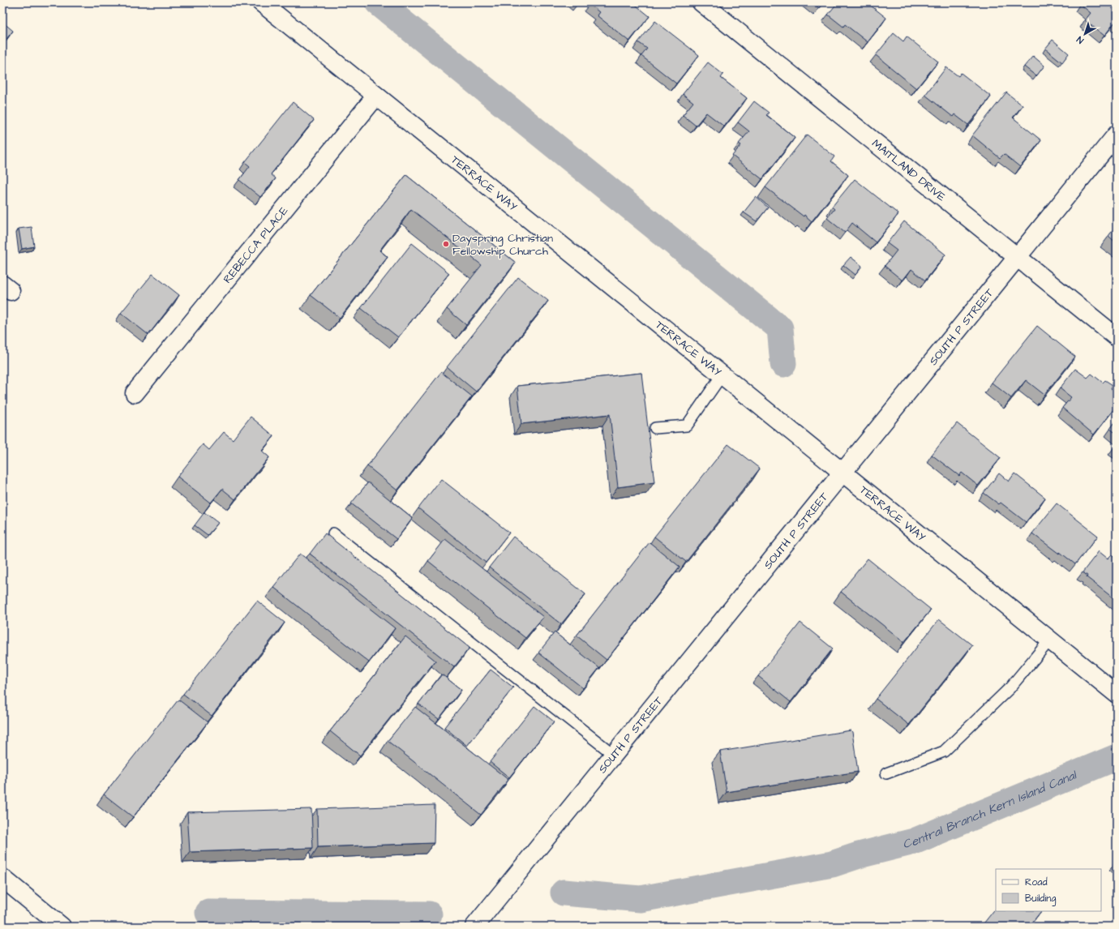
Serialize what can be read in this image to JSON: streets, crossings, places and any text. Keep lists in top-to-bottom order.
{
  "streets": {
    "main road": [
      "MAITLAND DRIVE",
      "TERRACE WAY",
      "REBECCA PLACE",
      "SOUTH P STREET"
    ]
  },
  "crossings": [
    ["MAITLAND DRIVE", "SOUTH P STREET"],
    ["TERRACE WAY", "REBECCA PLACE"],
    ["TERRACE WAY", "SOUTH P STREET"]
  ],
  "water": ["Central Branch Kern Island Canal"],
  "places": ["Dayspring Christian Fellowship Church"],
  "legend": ["Road", "Building"],
  "north": "bottom left"
}
